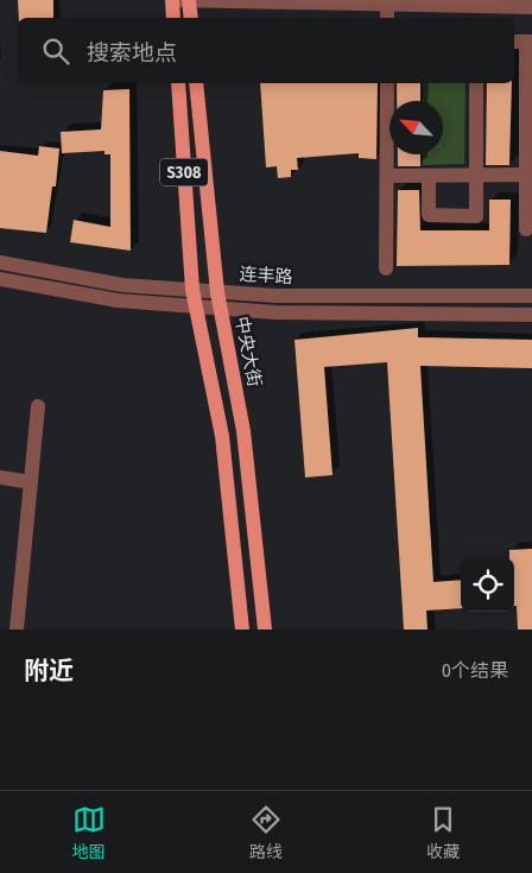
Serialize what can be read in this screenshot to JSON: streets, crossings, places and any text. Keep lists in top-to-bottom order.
{
  "streets": {
    "main road": ["S308", "中央大街"],
    "street": ["连丰路"]
  },
  "crossings": [
    ["S308", "连丰路"],
    ["连丰路", "中央大街"]
  ],
  "north": "top left",
  "page": {
    "search": "搜索地点",
    "heading": ["附近", "0个结果"],
    "nav": ["地图", "路线", "收藏"]
  }
}
